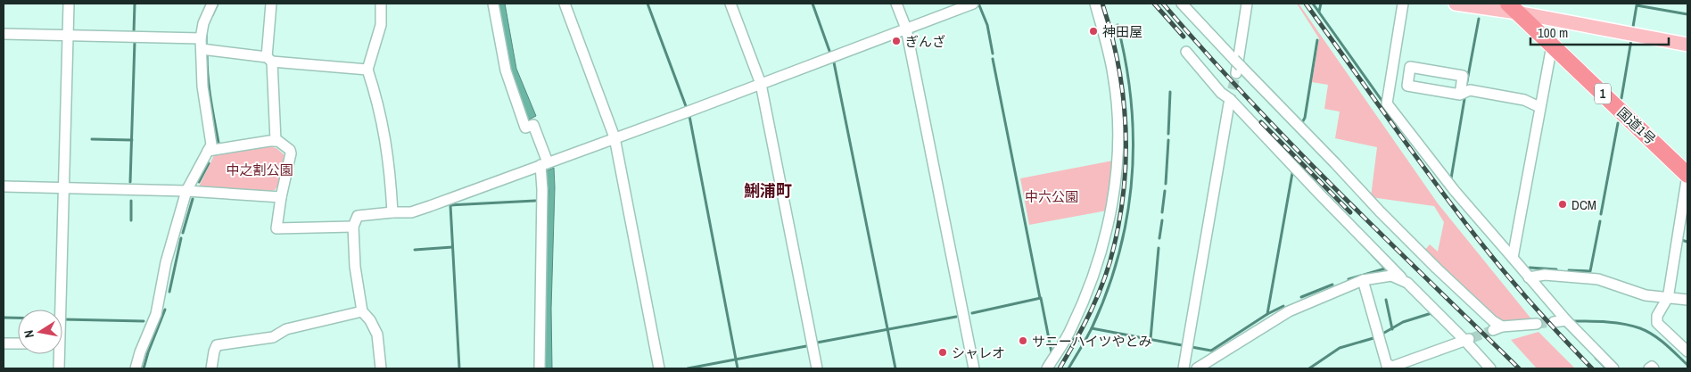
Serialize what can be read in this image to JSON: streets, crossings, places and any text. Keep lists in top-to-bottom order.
{
  "streets": {
    "highway": ["1", "国道1号"]
  },
  "districts": ["鯏浦町"],
  "parks": ["中之割公園", "中六公園"],
  "places": [
    "神田屋",
    "ぎんざ",
    "DCM",
    "サニーハイツやとみ",
    "シャレオ"
  ],
  "scale_bar": "100 m",
  "north": "left"
}
